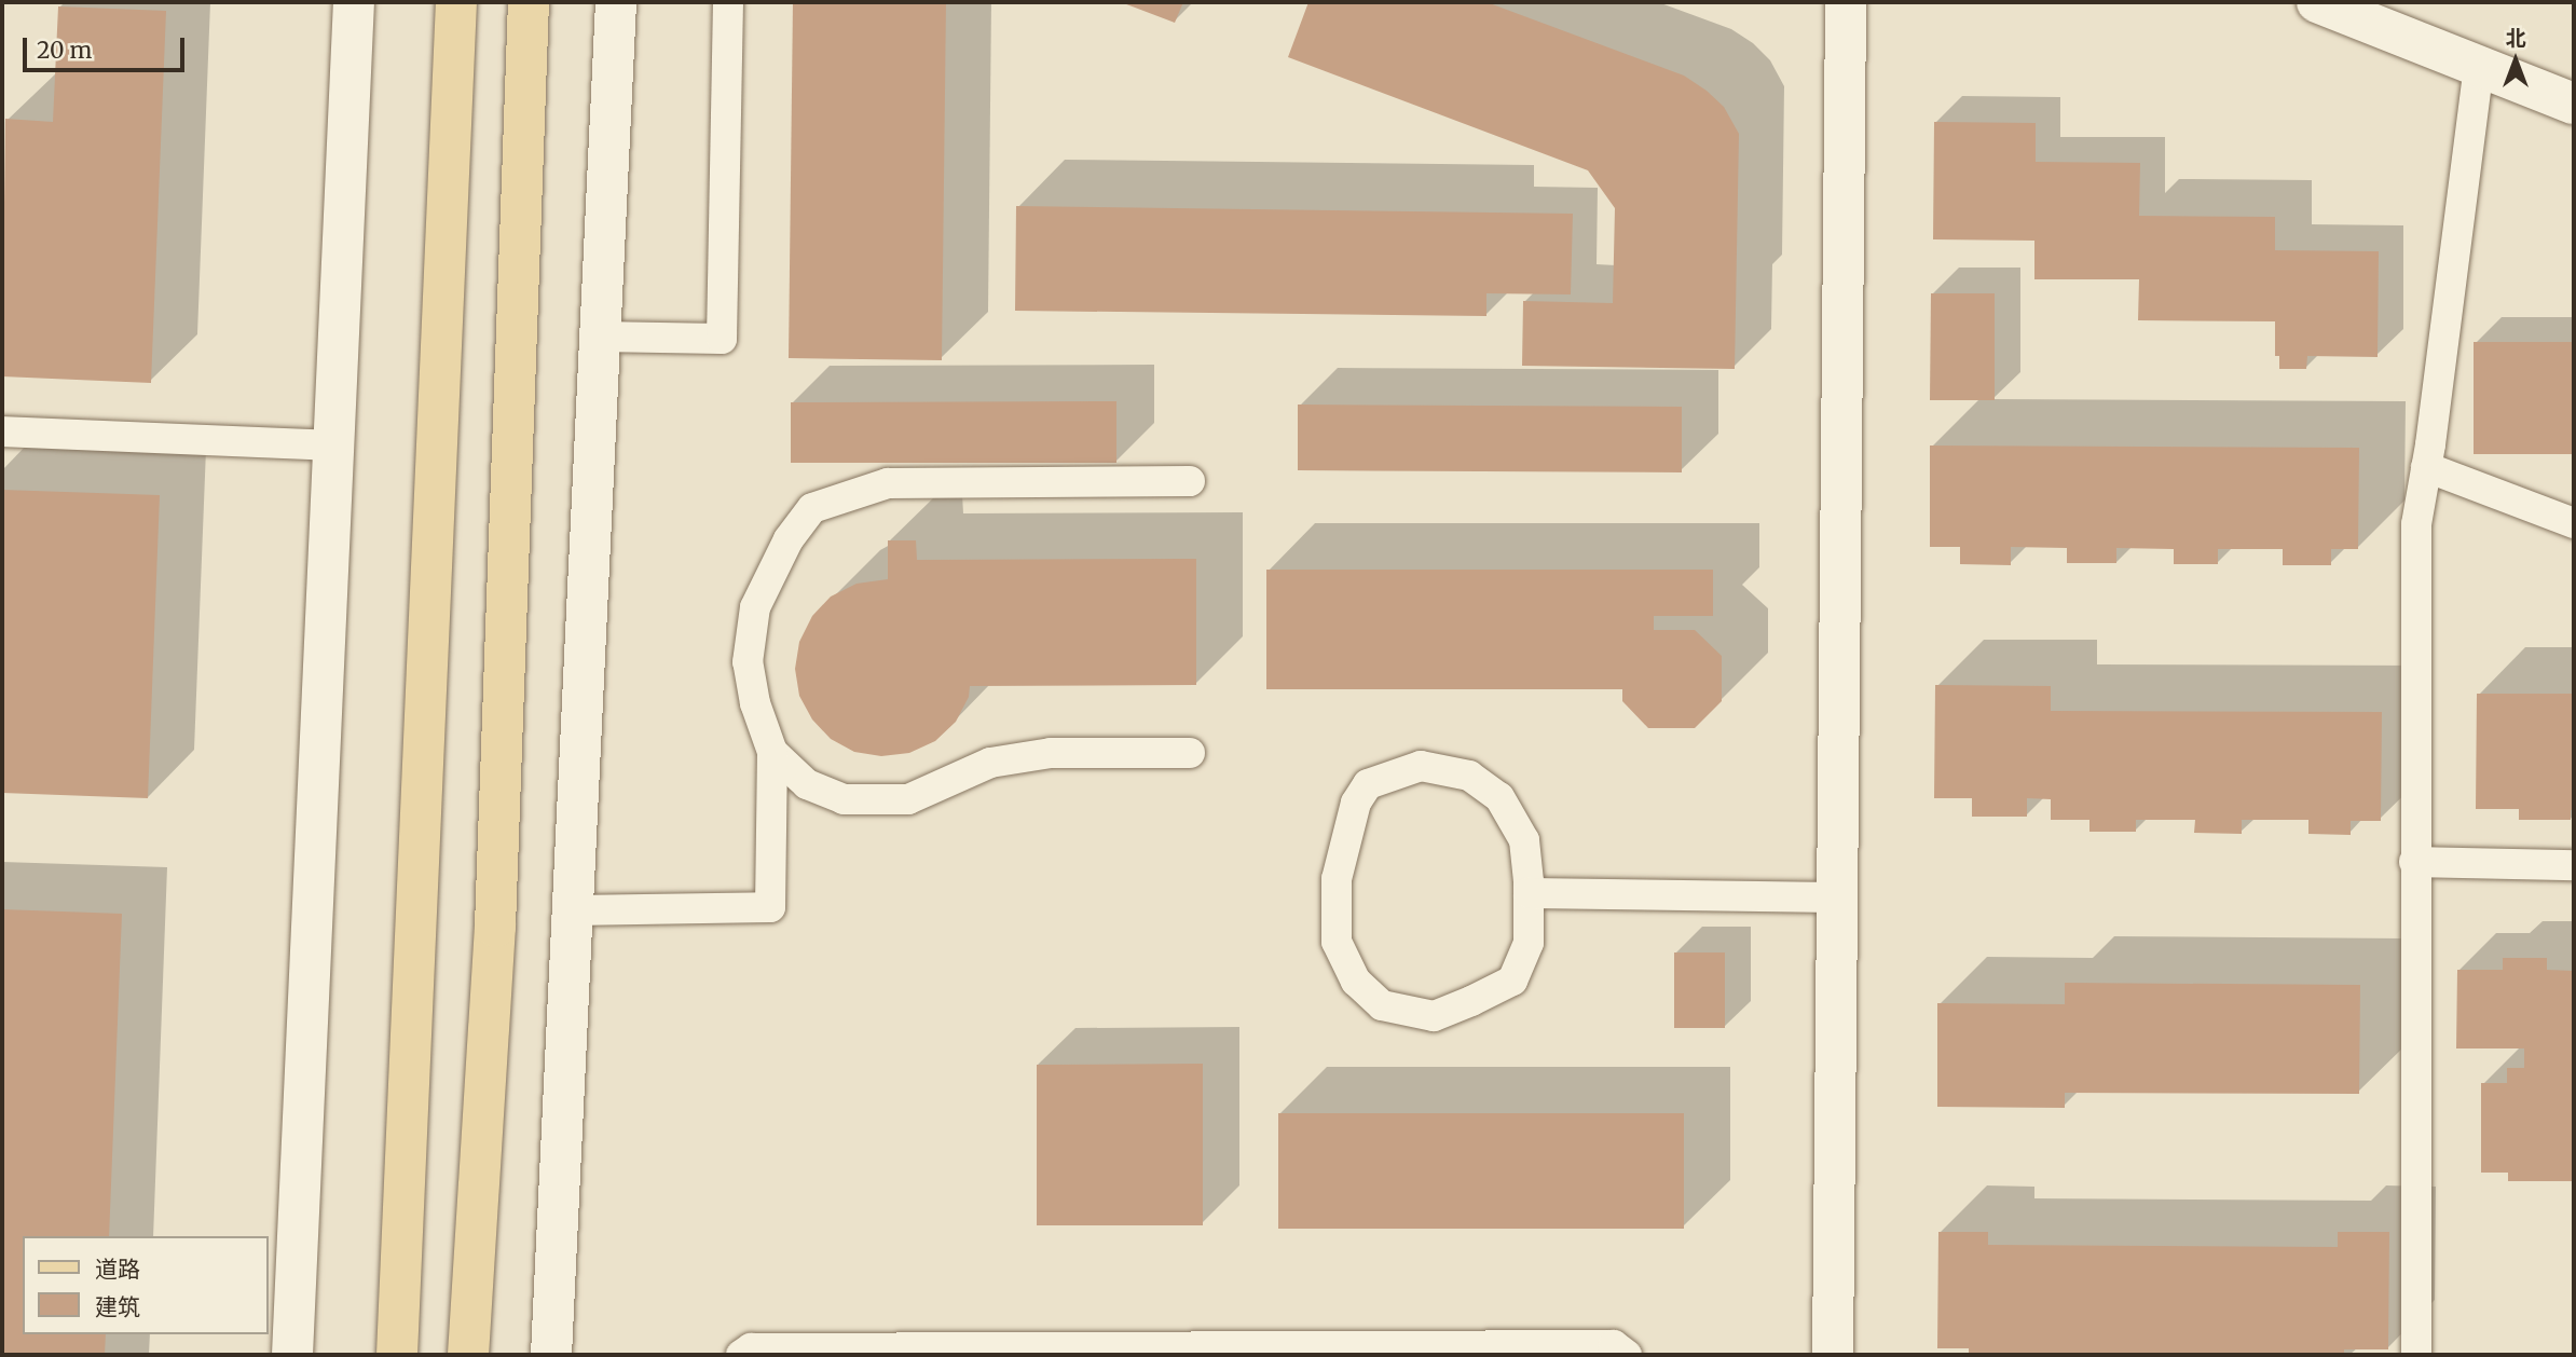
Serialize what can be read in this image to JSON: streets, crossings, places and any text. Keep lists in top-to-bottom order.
{
  "legend": ["道路", "建筑"],
  "scale_bar": "20 m",
  "north": "top"
}
